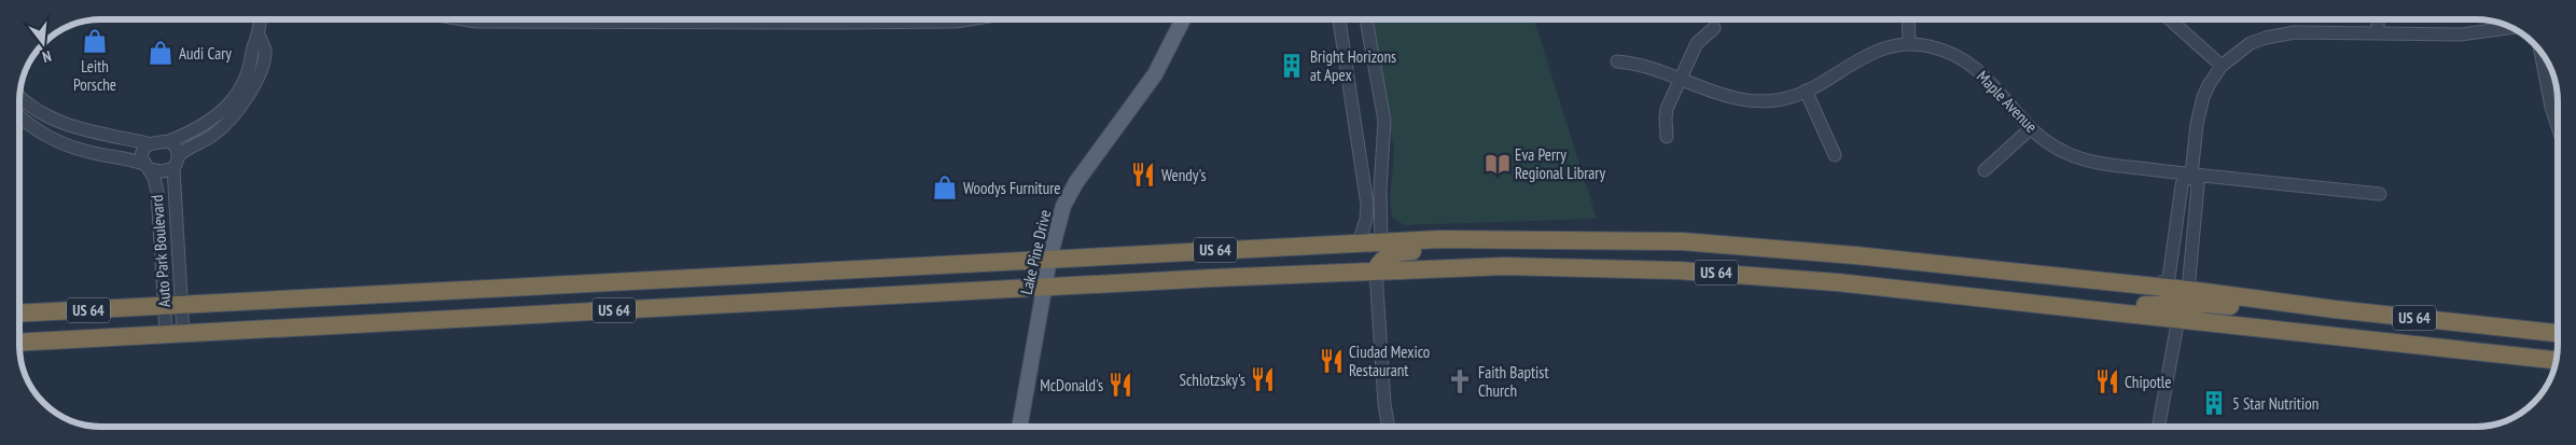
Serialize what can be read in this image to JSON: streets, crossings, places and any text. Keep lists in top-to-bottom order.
{
  "streets": {
    "highway": ["US 64"],
    "main road": ["Lake Pine Drive"],
    "street": ["Maple Avenue", "Auto Park Boulevard"]
  },
  "crossings": [
    ["US 64", "Auto Park Boulevard"],
    ["US 64", "Lake Pine Drive"]
  ],
  "places": {
    "shop": ["Leith Porsche", "Audi Cary", "Woodys Furniture"],
    "building": ["Bright Horizons at Apex", "5 Star Nutrition"],
    "library": ["Eva Perry Regional Library"],
    "restaurant": [
      "Wendy's",
      "Ciudad Mexico Restaurant",
      "Schlotzsky's",
      "Chipotle",
      "McDonald's"
    ],
    "church": ["Faith Baptist Church"]
  },
  "north": "bottom"
}
